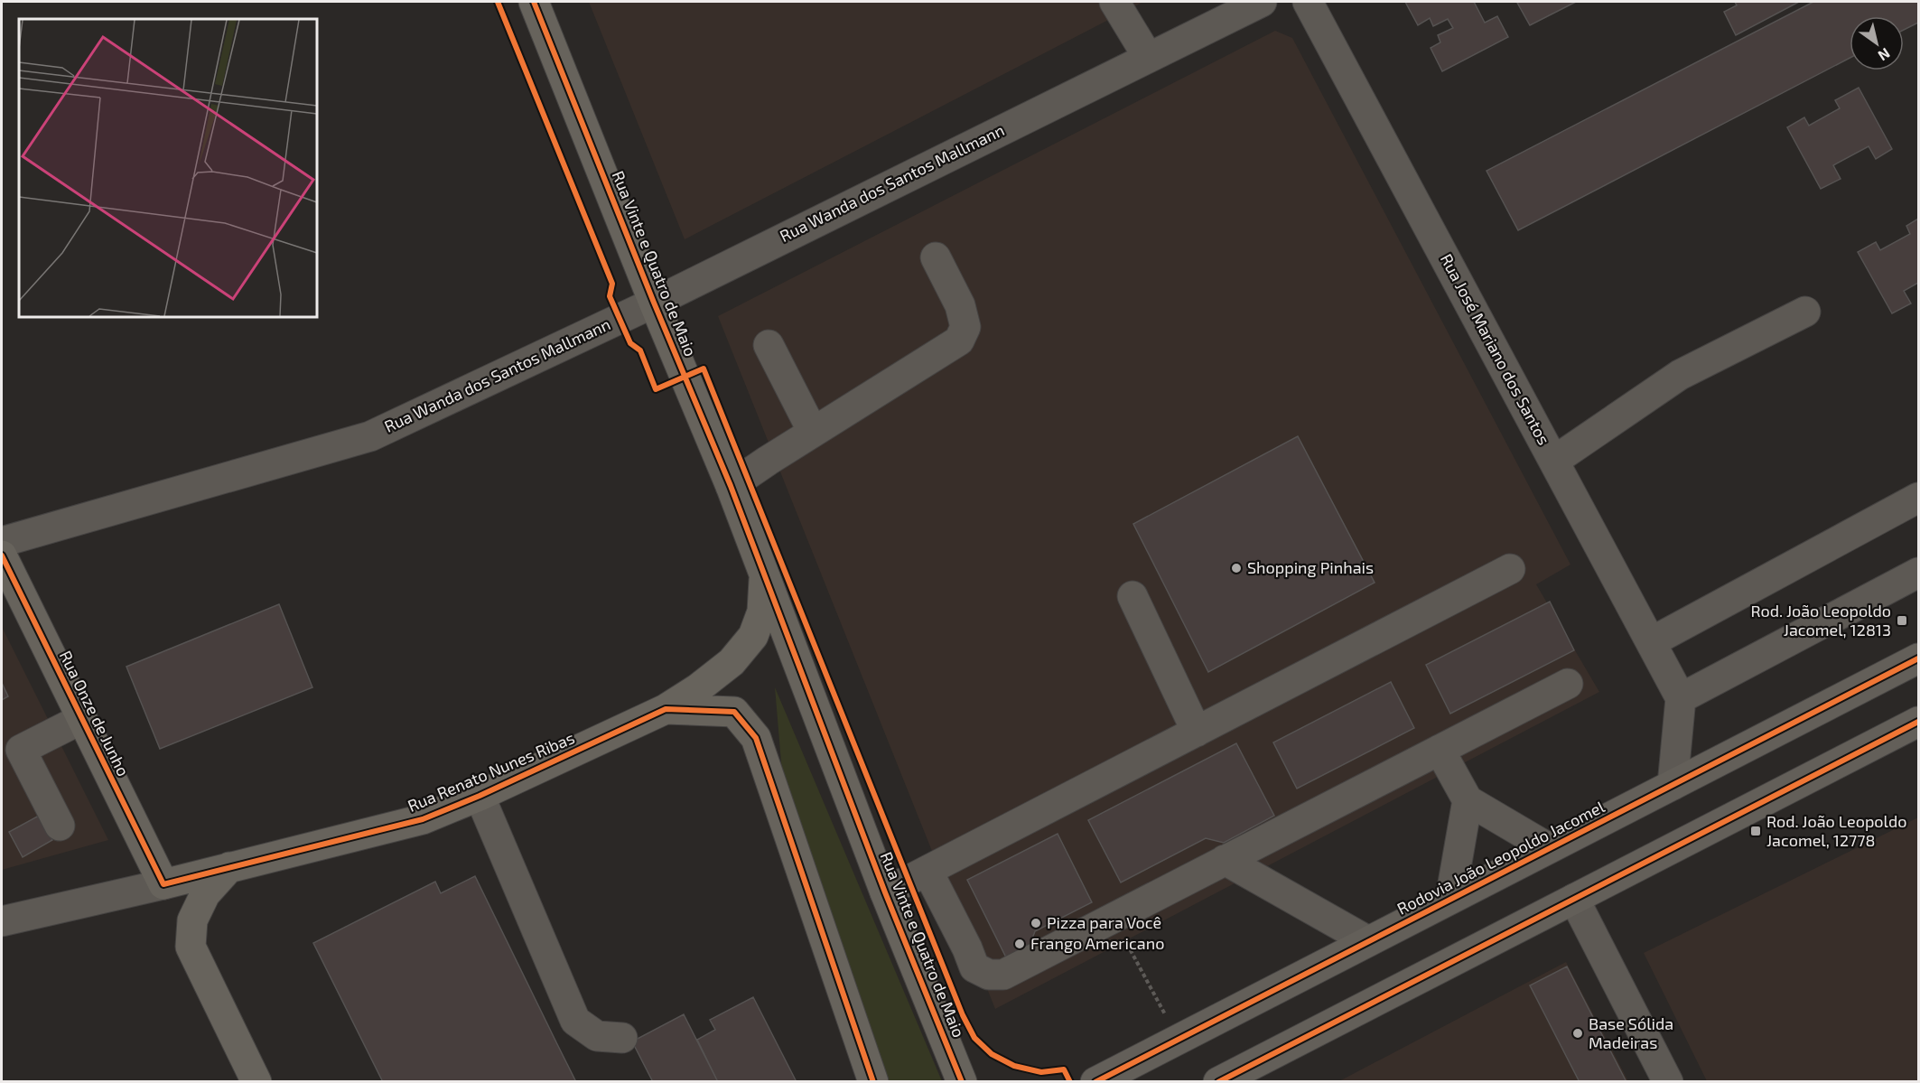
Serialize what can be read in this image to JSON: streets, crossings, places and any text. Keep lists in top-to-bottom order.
{
  "streets": {
    "highway": ["Rodovia João Leopoldo Jacomel"],
    "main road": ["Rua Vinte e Quatro de Maio", "Rua Onze de Junho", "Rua Renato Nunes Ribas"],
    "street": ["Rua Wanda dos Santos Mallmann", "Rua José Mariano dos Santos"]
  },
  "crossings": [
    ["Rua Wanda dos Santos Mallmann", "Rua Vinte e Quatro de Maio"],
    ["Rua Vinte e Quatro de Maio", "Rua Renato Nunes Ribas"],
    ["Rua Onze de Junho", "Rua Renato Nunes Ribas"]
  ],
  "places": {
    "other": [
      "Shopping Pinhais",
      "Pizza para Você",
      "Frango Americano",
      "Base Sólida Madeiras"
    ],
    "transit": ["Rod. João Leopoldo Jacomel, 12813", "Rod. João Leopoldo Jacomel, 12778"]
  },
  "north": "bottom right"
}
